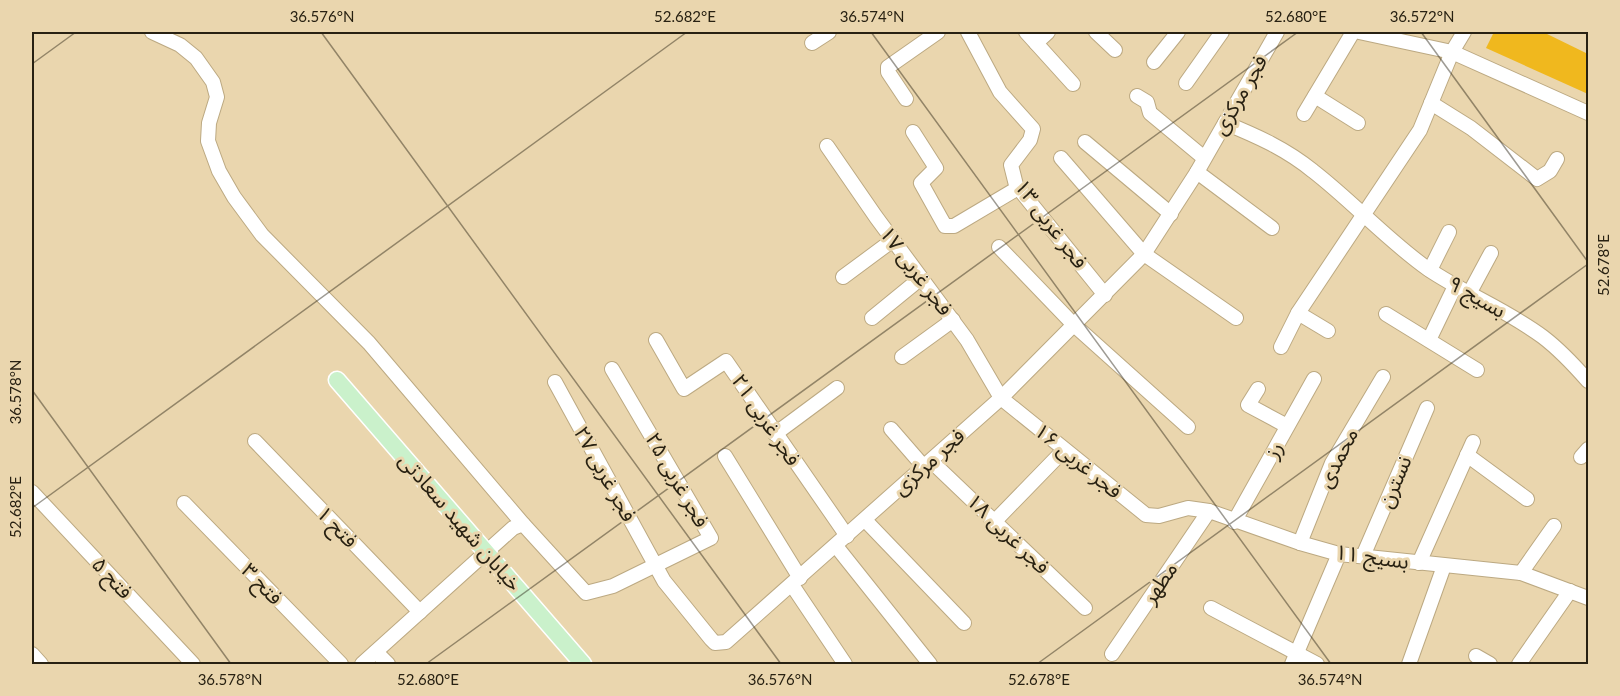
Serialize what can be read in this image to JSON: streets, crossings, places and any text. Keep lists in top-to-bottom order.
{
  "streets": {
    "main road": ["خیابان شهید سعادتی"],
    "street": [
      "فجر مرکزی",
      "فجر غربی ۱۳",
      "فجر غربی ۱۷",
      "بسیج ۹",
      "فجر غربی ۲۱",
      "رز",
      "محمدی",
      "فجر غربی ۱۶",
      "فجر غربی ۲۷",
      "فجر غربی ۲۵",
      "نسترن",
      "فتح ۱",
      "فجر غربی ۱۸",
      "بسیج ۱۱",
      "فتح ۵",
      "مطهر",
      "فتح ۳"
    ]
  },
  "crossings": [
    ["فجر مرکزی", "فجر غربی ۱۳"],
    ["فجر مرکزی", "فجر غربی ۱۷"],
    ["فجر مرکزی", "بسیج ۹"],
    ["فجر مرکزی", "فجر غربی ۲۱"],
    ["فجر مرکزی", "فجر غربی ۱۶"],
    ["فجر مرکزی", "فجر غربی ۲۷"],
    ["فجر مرکزی", "فجر غربی ۲۵"],
    ["فجر مرکزی", "فجر غربی ۱۸"],
    ["فجر غربی ۱۷", "فجر غربی ۱۶"],
    ["رز", "بسیج ۱۱"],
    ["محمدی", "بسیج ۱۱"],
    ["فجر غربی ۱۶", "بسیج ۱۱"],
    ["فجر غربی ۲۷", "فجر غربی ۲۵"],
    ["نسترن", "بسیج ۱۱"],
    ["بسیج ۱۱", "مطهر"]
  ],
  "coordinates": [
    "36.576°N",
    "52.682°E",
    "36.574°N",
    "52.680°E",
    "36.572°N",
    "52.678°E",
    "36.578°N"
  ]
}
